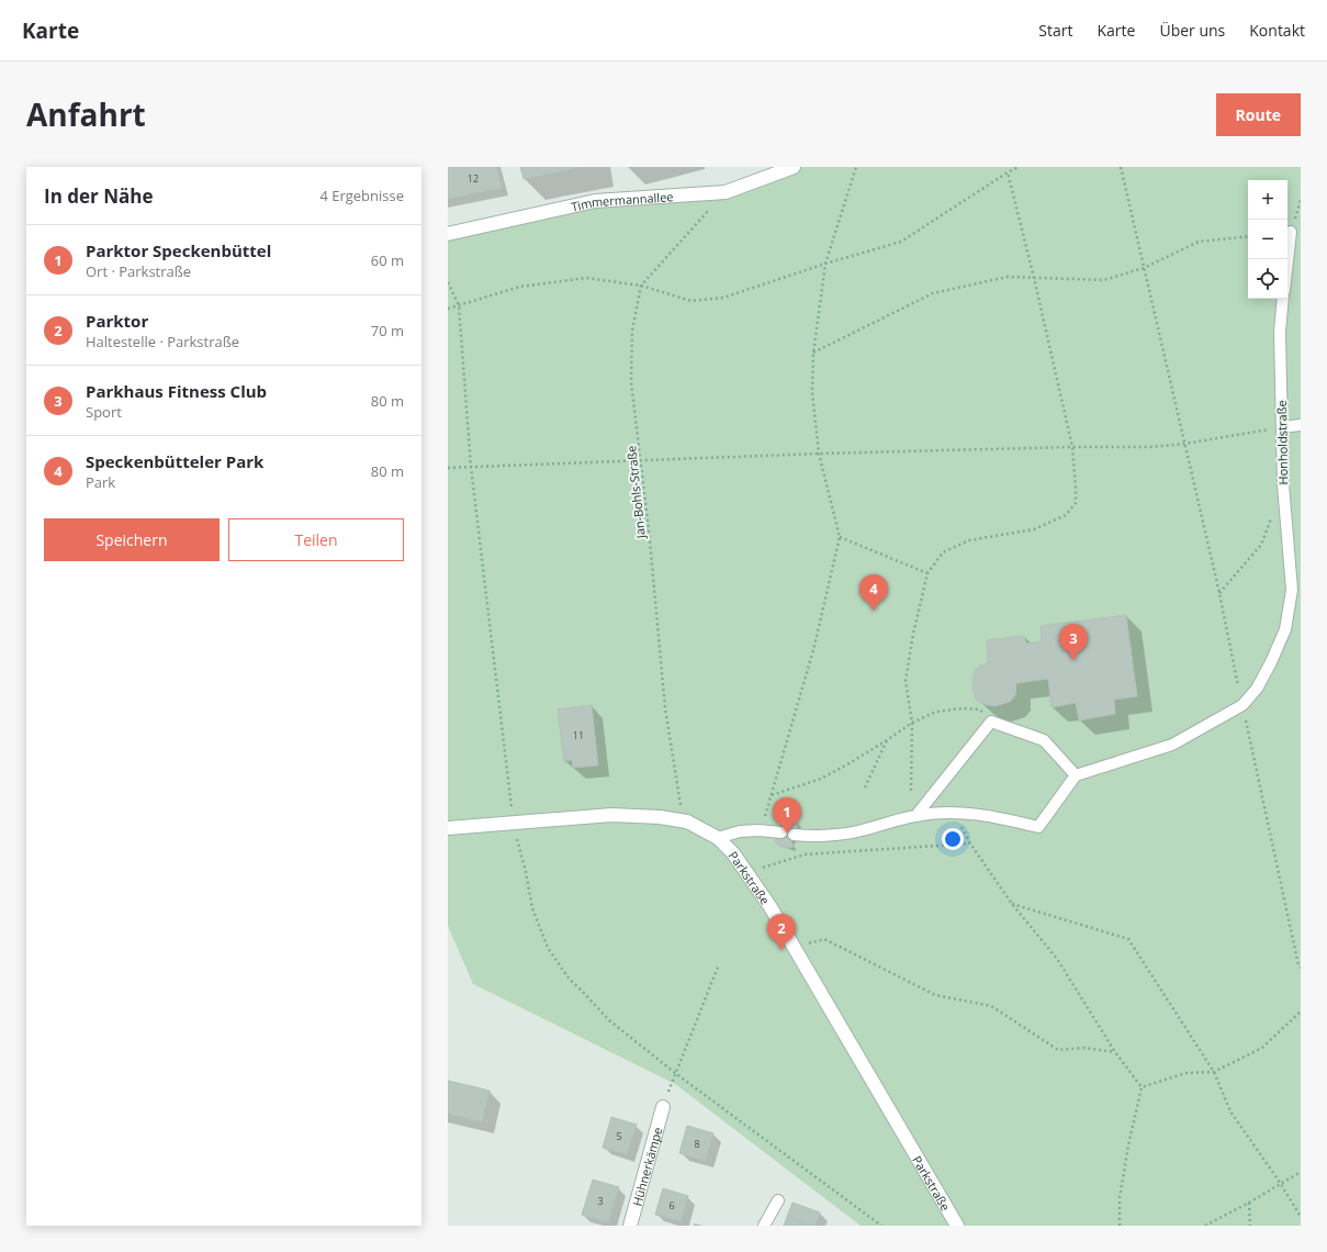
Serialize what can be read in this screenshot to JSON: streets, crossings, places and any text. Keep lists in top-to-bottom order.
{
  "streets": {
    "street": ["Timmermannallee", "Parkstraße", "Hühnerkämpe"],
    "lane": ["Honholdstraße"],
    "path": ["Jan-Bohls-Straße"]
  },
  "crossings": [
    ["Jan-Bohls-Straße", "Parkstraße"]
  ],
  "house_numbers": [
    "12",
    "11",
    "5",
    "8",
    "3",
    "6"
  ],
  "page": {
    "header": "Karte",
    "nav": [
      "Start",
      "Karte",
      "Über uns",
      "Kontakt"
    ],
    "title": "Anfahrt",
    "buttons": [
      "Route",
      ["Speichern", "Teilen"]
    ],
    "heading": ["In der Nähe", "4 Ergebnisse"],
    "map_buttons": ["+", "−"],
    "list": [
      {
        "mark": "1",
        "name": "Parktor Speckenbüttel",
        "note": "Ort · Parkstraße",
        "value": "60 m"
      },
      {
        "mark": "2",
        "name": "Parktor",
        "note": "Haltestelle · Parkstraße",
        "value": "70 m"
      },
      {
        "mark": "3",
        "name": "Parkhaus Fitness Club",
        "note": "Sport",
        "value": "80 m"
      },
      {
        "mark": "4",
        "name": "Speckenbütteler Park",
        "note": "Park",
        "value": "80 m"
      }
    ],
    "pins": [
      "4",
      "3",
      "1",
      "2"
    ]
  }
}
